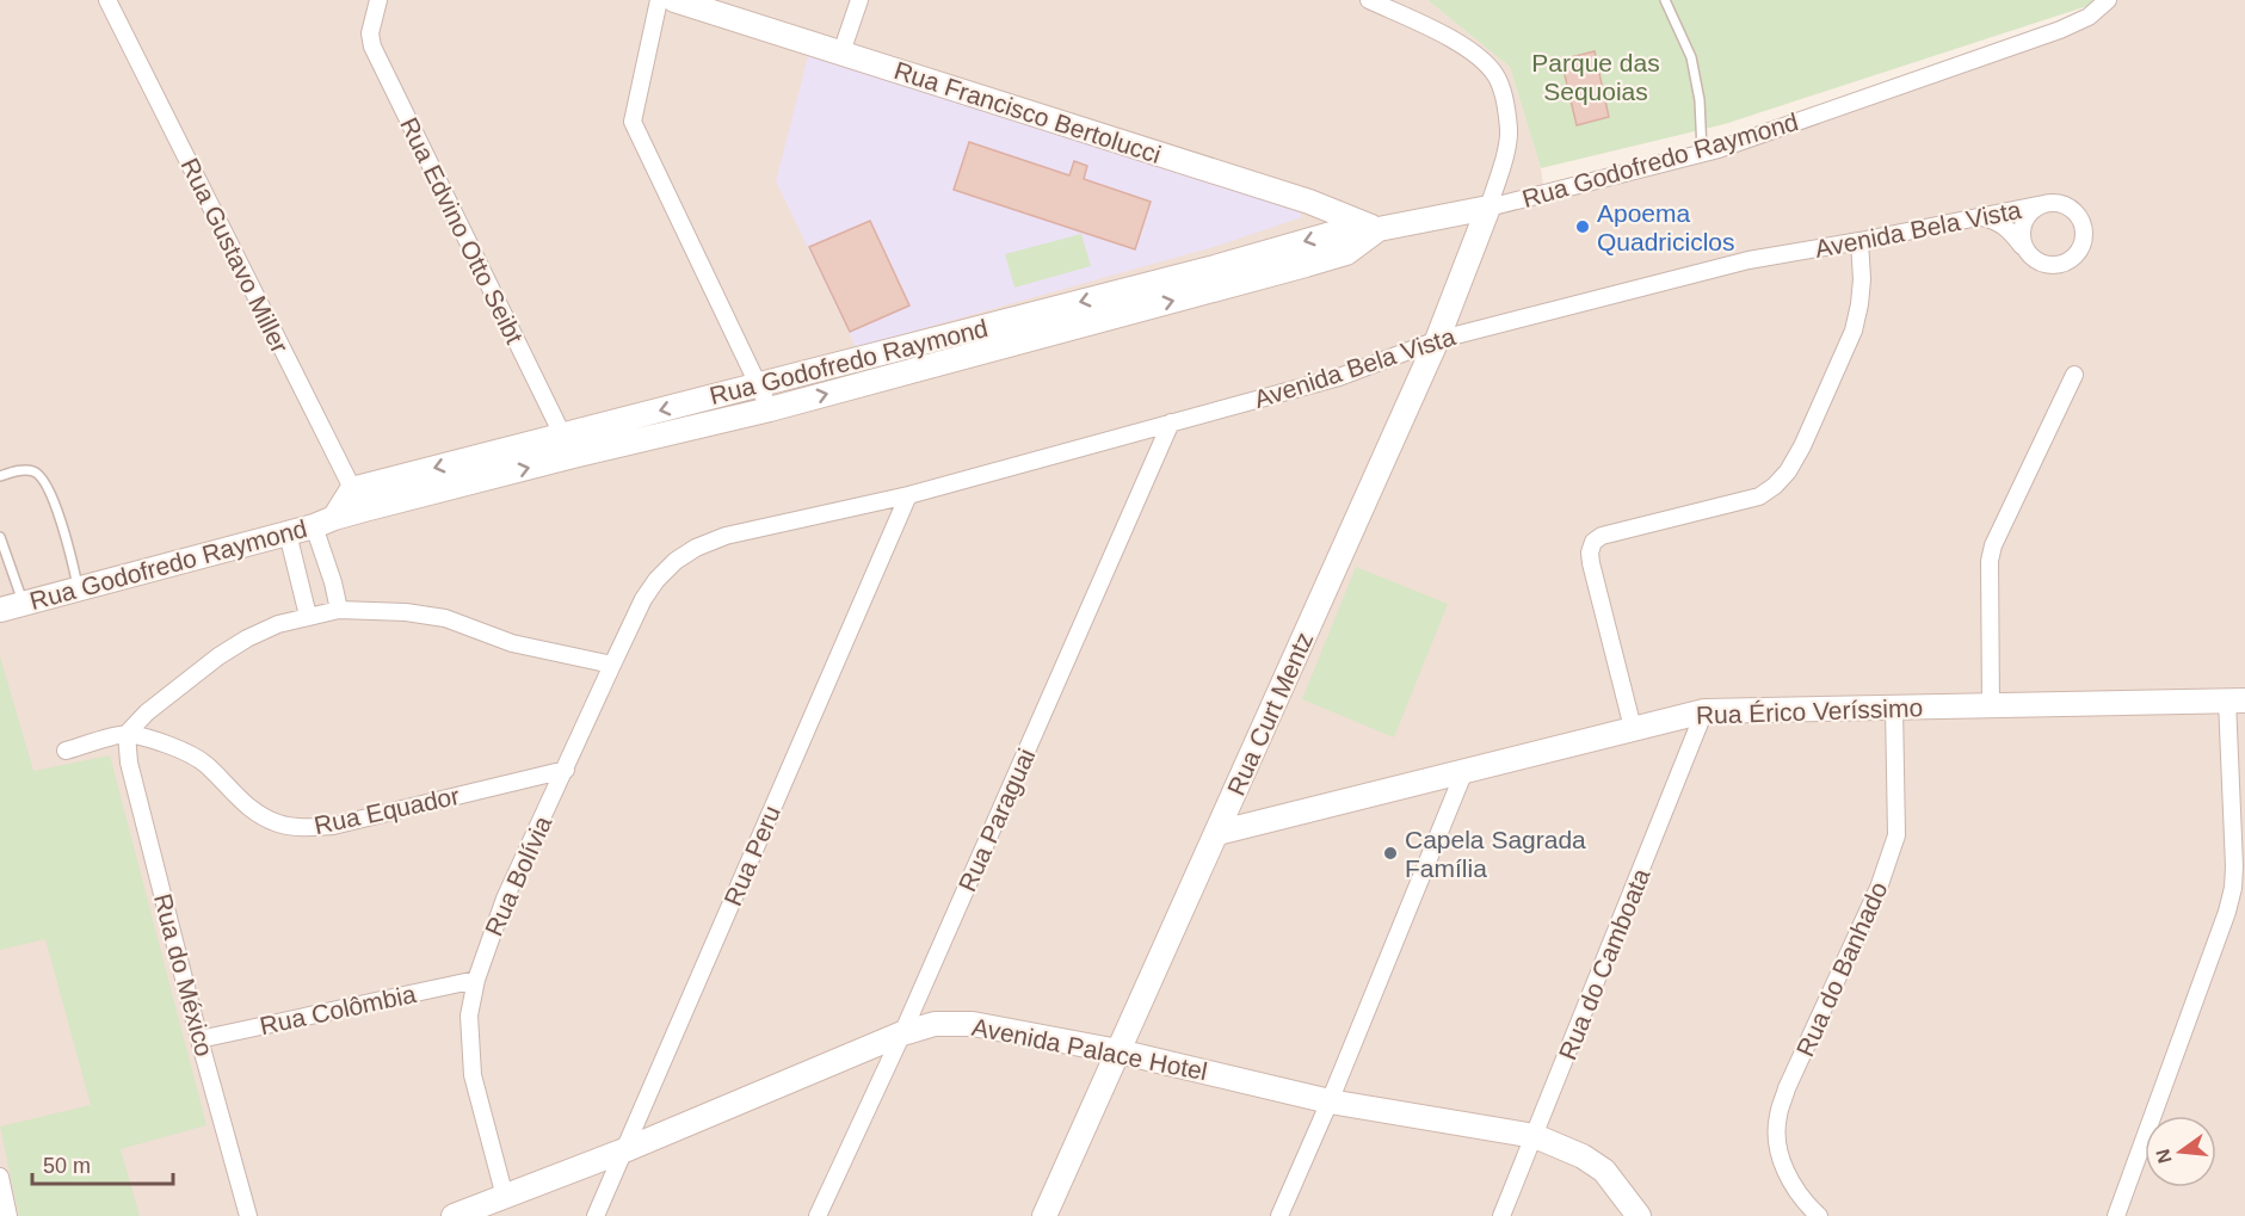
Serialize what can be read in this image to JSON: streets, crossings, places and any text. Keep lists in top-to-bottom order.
{
  "streets": {
    "main road": [
      "Rua Francisco Bertolucci",
      "Rua Godofredo Raymond",
      "Rua Érico Veríssimo",
      "Rua Curt Mentz",
      "Avenida Palace Hotel"
    ],
    "street": [
      "Avenida Bela Vista",
      "Rua Edvino Otto Seibt",
      "Rua Gustavo Miller",
      "Rua Equador",
      "Rua Paraguai",
      "Rua Peru",
      "Rua Bolívia",
      "Rua do Camboata",
      "Rua do Banhado",
      "Rua do México",
      "Rua Colômbia"
    ]
  },
  "crossings": [
    ["Rua Francisco Bertolucci", "Rua Godofredo Raymond"],
    ["Rua Godofredo Raymond", "Rua Edvino Otto Seibt"],
    ["Rua Godofredo Raymond", "Rua Gustavo Miller"],
    ["Rua Godofredo Raymond", "Rua Curt Mentz"],
    ["Avenida Bela Vista", "Rua Curt Mentz"],
    ["Avenida Bela Vista", "Rua Paraguai"],
    ["Avenida Bela Vista", "Rua Peru"],
    ["Avenida Bela Vista", "Rua Bolívia"],
    ["Rua Érico Veríssimo", "Rua Curt Mentz"],
    ["Rua Érico Veríssimo", "Rua do Camboata"],
    ["Rua Érico Veríssimo", "Rua do Banhado"],
    ["Rua Curt Mentz", "Avenida Palace Hotel"],
    ["Rua Equador", "Rua Bolívia"],
    ["Rua Equador", "Rua do México"],
    ["Rua Paraguai", "Avenida Palace Hotel"],
    ["Rua Peru", "Avenida Palace Hotel"],
    ["Rua Bolívia", "Rua Colômbia"],
    ["Rua Bolívia", "Avenida Palace Hotel"],
    ["Rua do Camboata", "Avenida Palace Hotel"],
    ["Rua do México", "Rua Colômbia"]
  ],
  "parks": ["Parque das Sequoias"],
  "places": ["Apoema Quadriciclos", "Capela Sagrada Família"],
  "scale_bar": "50 m",
  "north": "left"
}
